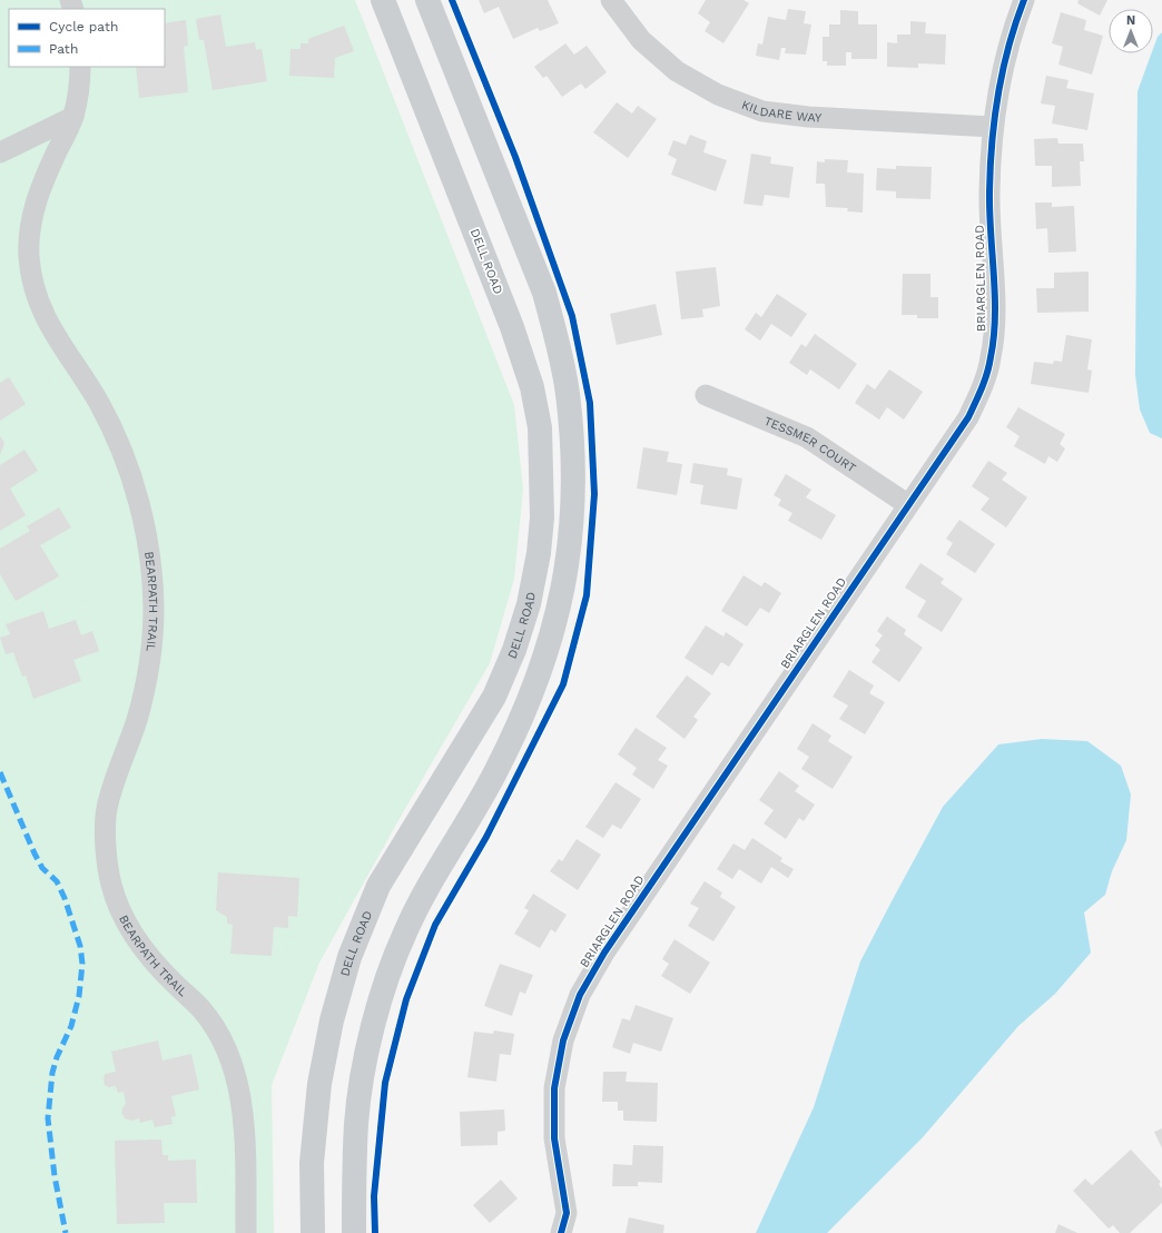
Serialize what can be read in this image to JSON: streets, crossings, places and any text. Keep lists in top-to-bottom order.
{
  "streets": {
    "main road": ["DELL ROAD"],
    "street": [
      "KILDARE WAY",
      "BRIARGLEN ROAD",
      "TESSMER COURT",
      "BEARPATH TRAIL"
    ]
  },
  "crossings": [
    ["KILDARE WAY", "BRIARGLEN ROAD"],
    ["BRIARGLEN ROAD", "TESSMER COURT"]
  ],
  "legend": ["Cycle path", "Path"],
  "north": "top"
}
